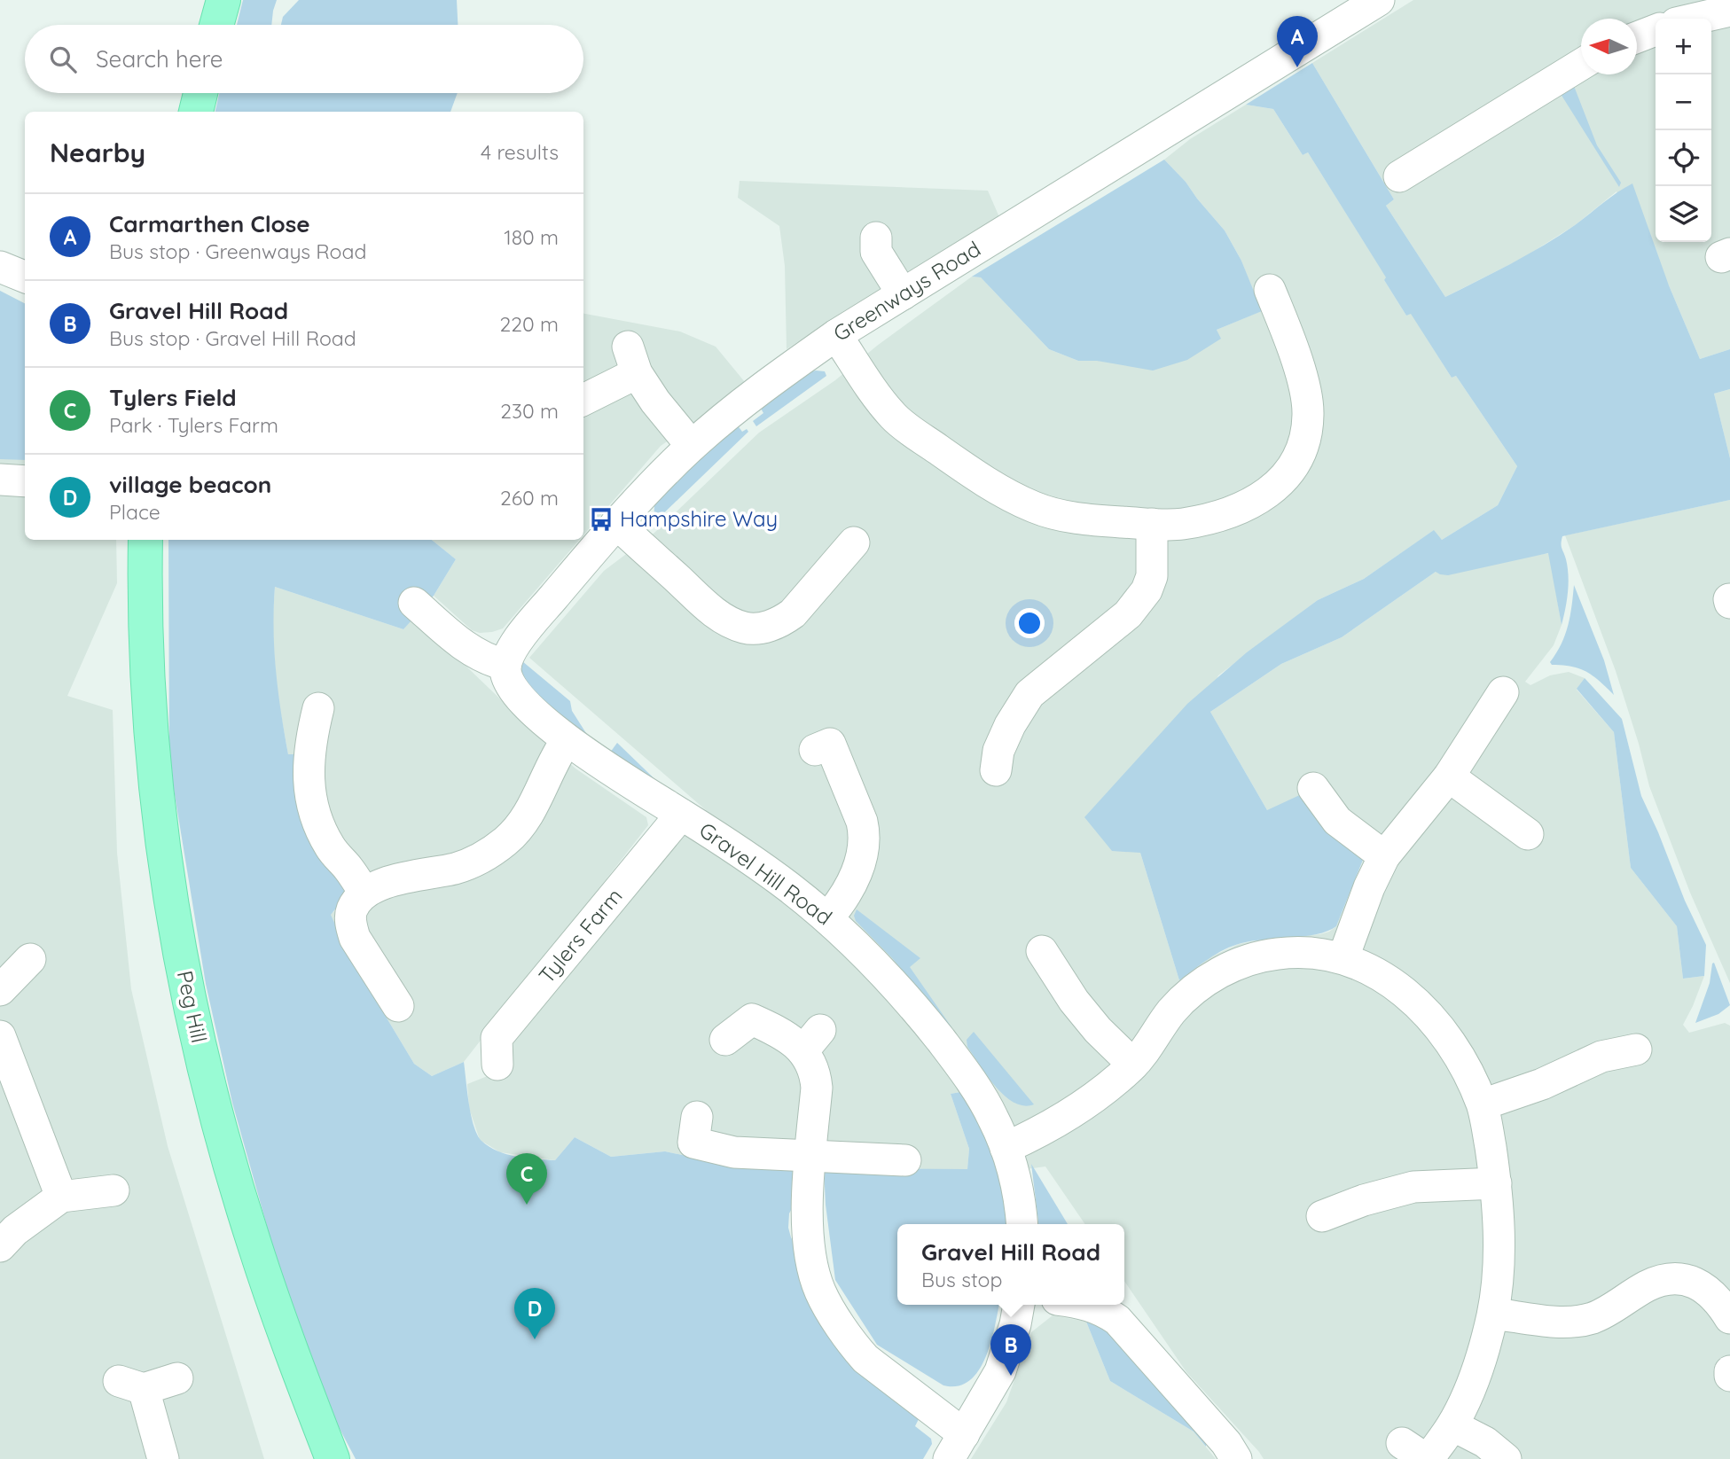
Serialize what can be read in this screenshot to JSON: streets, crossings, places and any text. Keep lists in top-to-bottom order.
{
  "streets": {
    "main road": ["Peg Hill"],
    "street": ["Greenways Road", "Gravel Hill Road", "Tylers Farm"]
  },
  "crossings": [
    ["Greenways Road", "Gravel Hill Road"],
    ["Gravel Hill Road", "Tylers Farm"]
  ],
  "places": {
    "bus stop": ["Hampshire Way"]
  },
  "north": "left",
  "page": {
    "pins": [
      "A",
      "C",
      "D",
      "B"
    ],
    "map_buttons": ["+", "−"],
    "search": "Search here",
    "heading": ["Nearby", "4 results"],
    "list": [
      {
        "mark": "A",
        "name": "Carmarthen Close",
        "note": "Bus stop · Greenways Road",
        "value": "180 m"
      },
      {
        "mark": "B",
        "name": "Gravel Hill Road",
        "note": "Bus stop · Gravel Hill Road",
        "value": "220 m"
      },
      {
        "mark": "C",
        "name": "Tylers Field",
        "note": "Park · Tylers Farm",
        "value": "230 m"
      },
      {
        "mark": "D",
        "name": "village beacon",
        "note": "Place",
        "value": "260 m"
      }
    ],
    "popup": ["Gravel Hill Road", "Bus stop"]
  }
}
